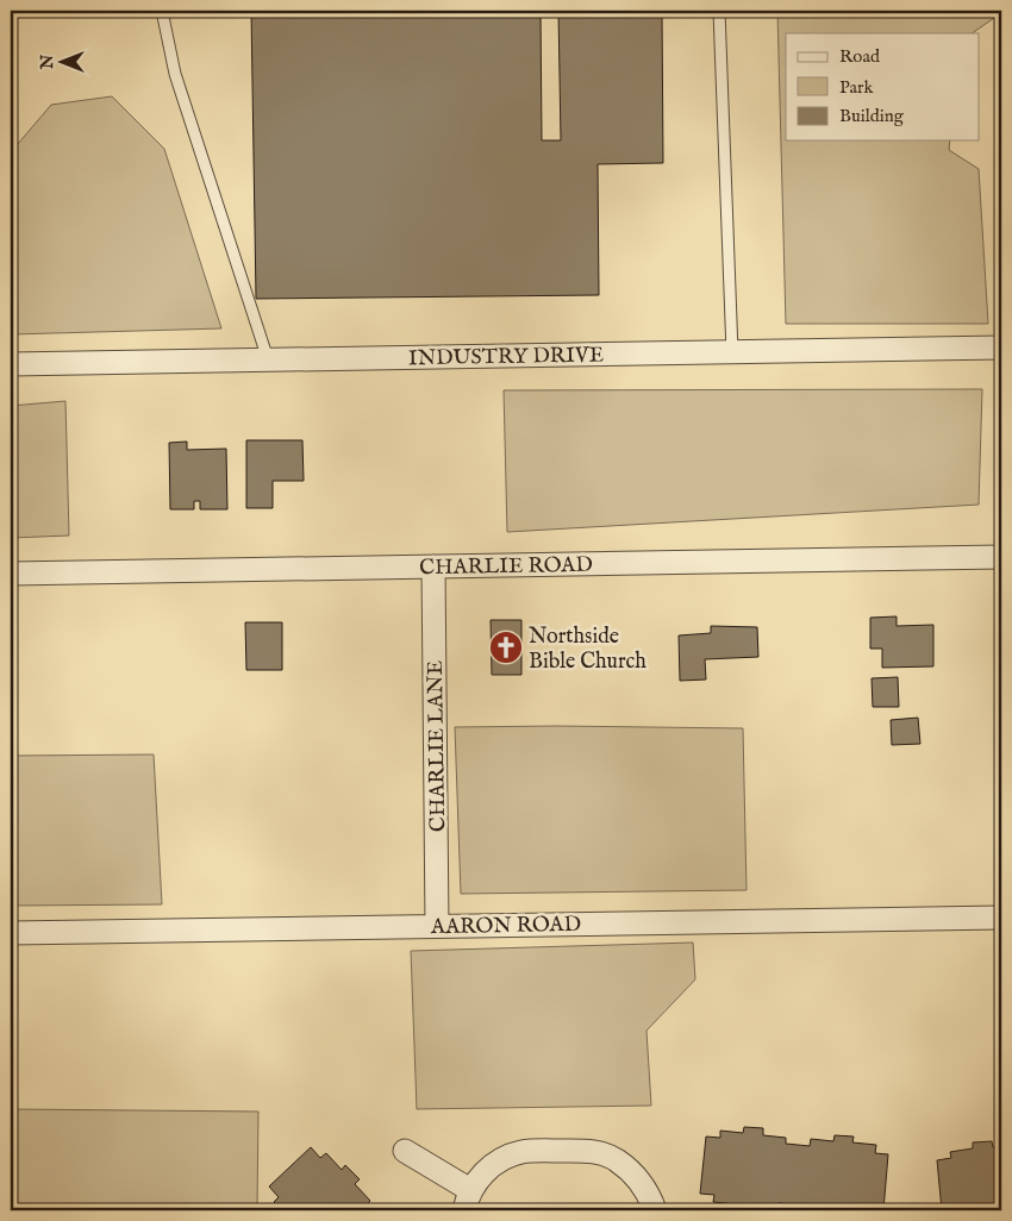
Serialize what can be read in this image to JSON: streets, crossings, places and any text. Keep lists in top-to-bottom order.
{
  "streets": {
    "street": [
      "INDUSTRY DRIVE",
      "CHARLIE ROAD",
      "CHARLIE LANE",
      "AARON ROAD"
    ]
  },
  "crossings": [
    ["CHARLIE ROAD", "CHARLIE LANE"],
    ["CHARLIE LANE", "AARON ROAD"]
  ],
  "places": {
    "church": ["Northside Bible Church"]
  },
  "legend": ["Road", "Park", "Building"],
  "north": "left"
}
